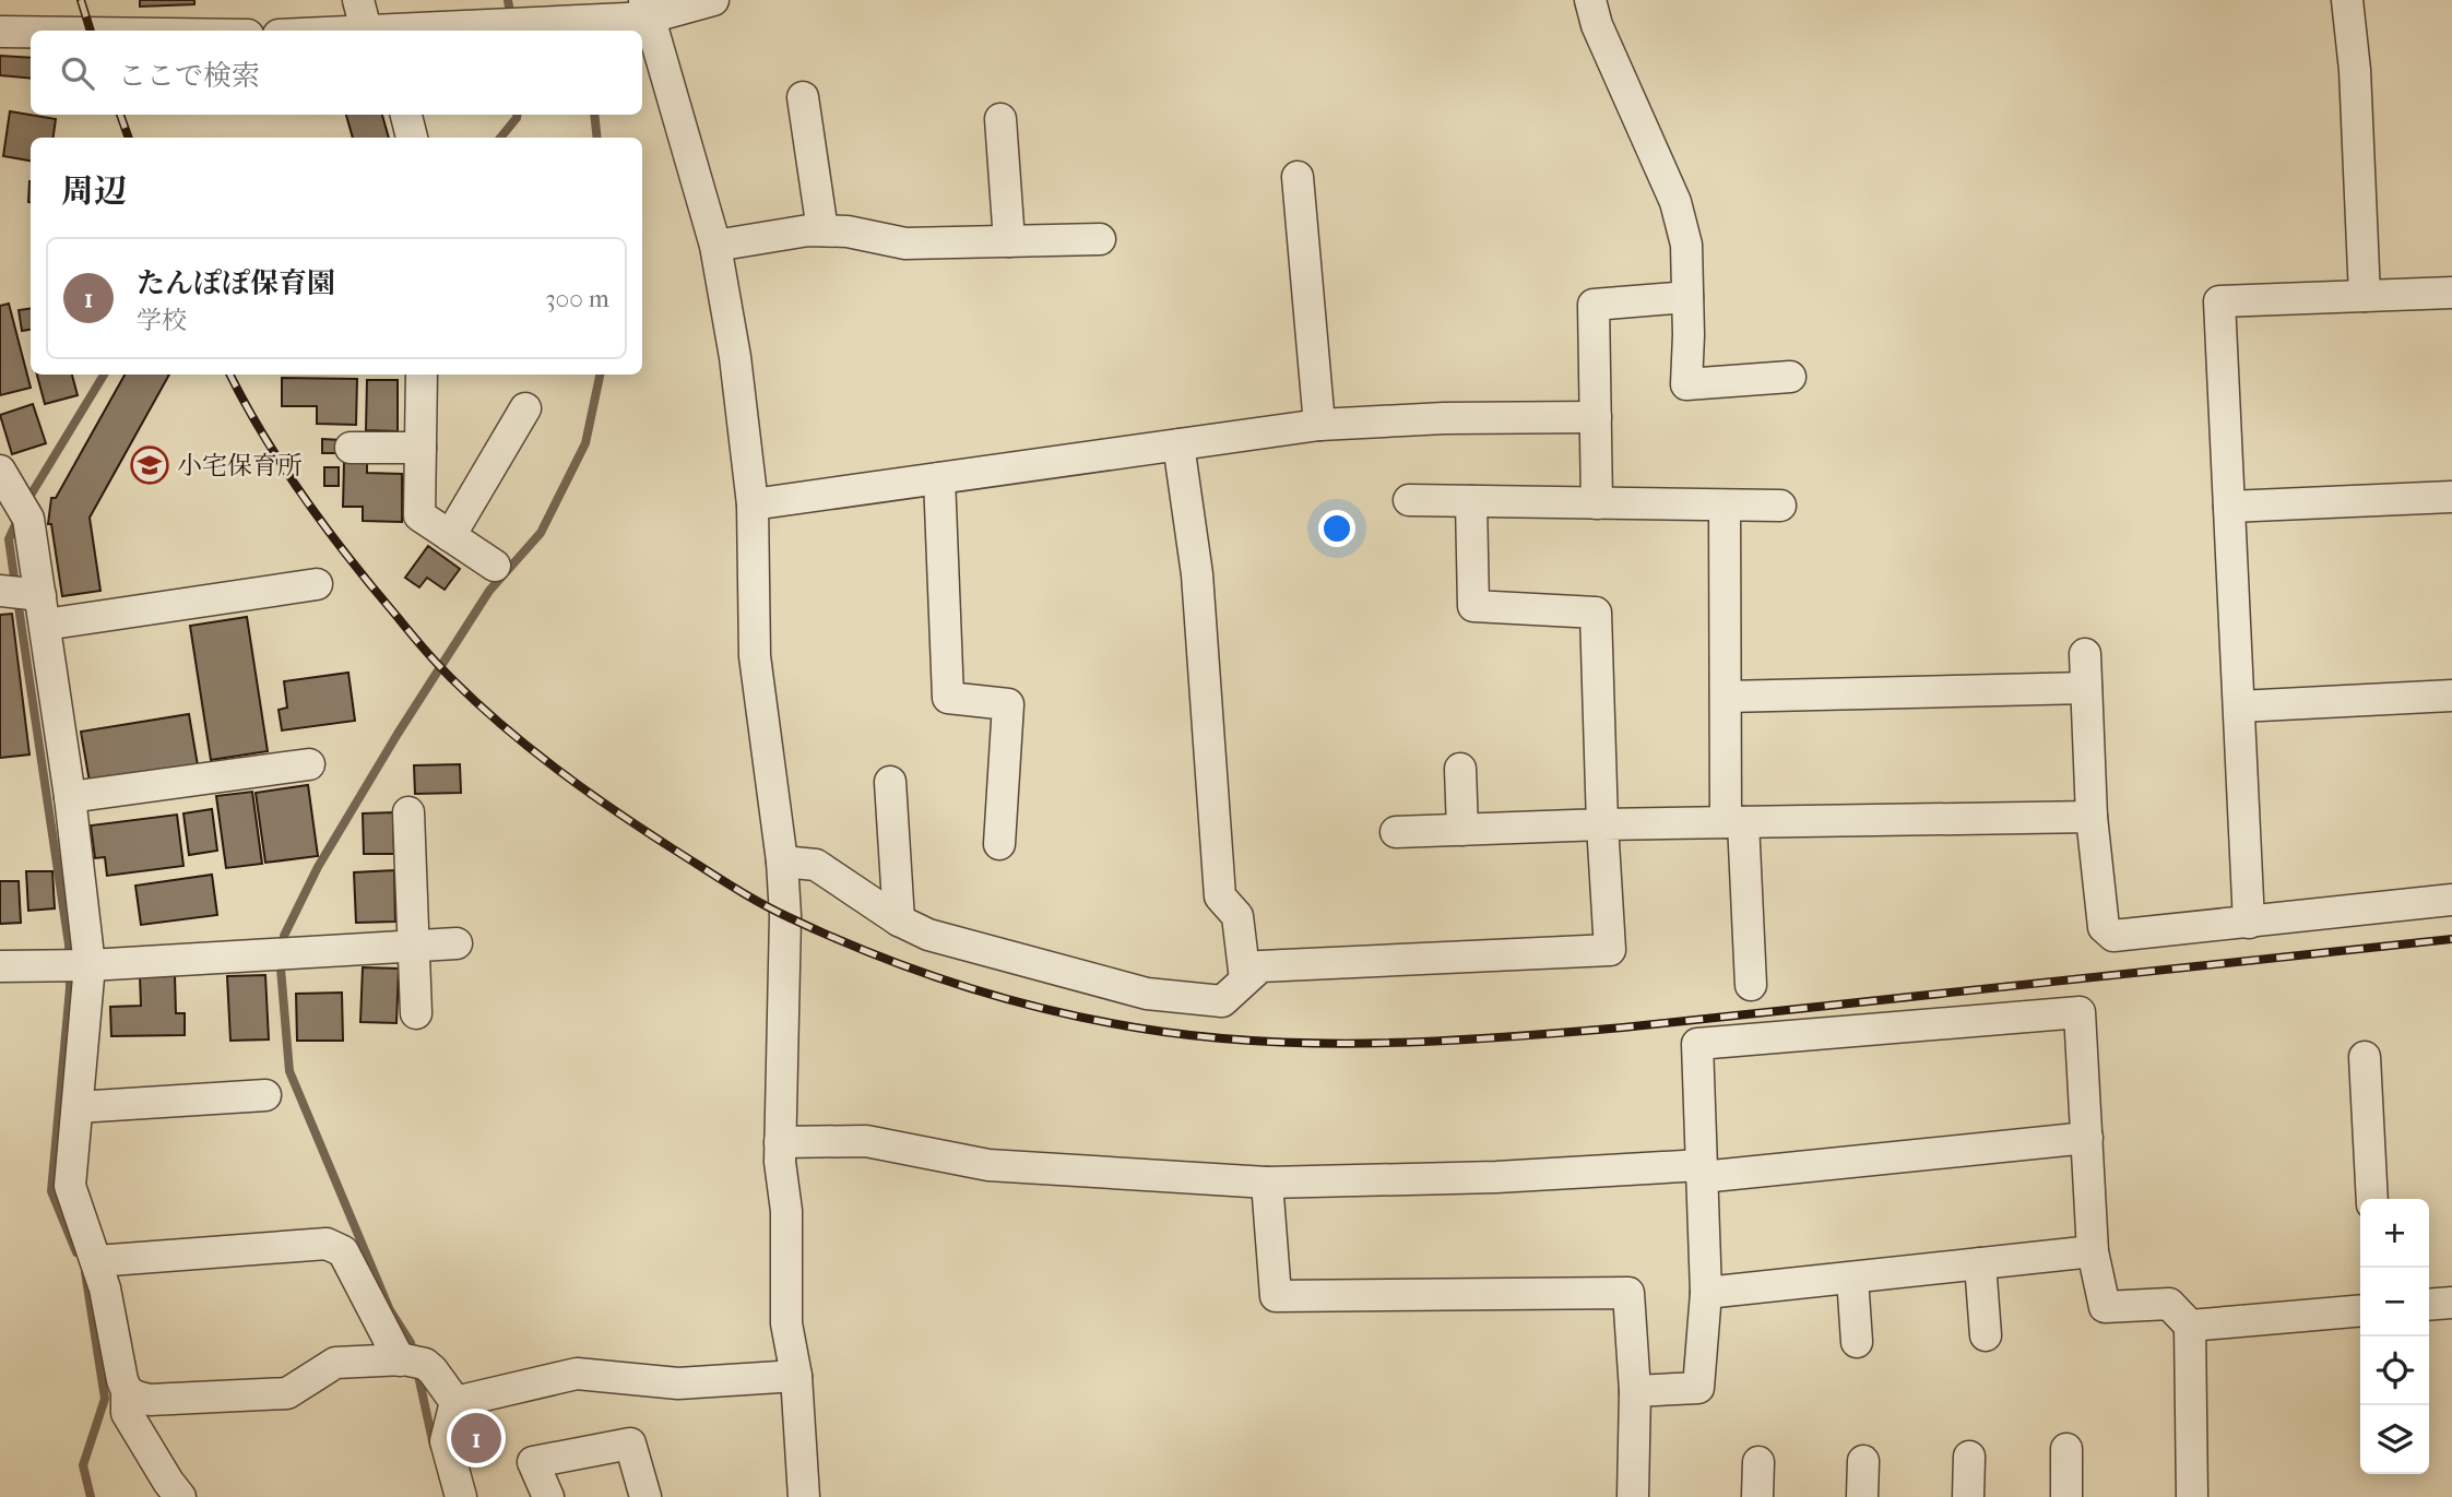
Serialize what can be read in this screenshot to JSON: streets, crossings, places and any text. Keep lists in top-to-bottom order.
{
  "places": {
    "school or university": ["小宅保育所"]
  },
  "page": {
    "search": "ここで検索",
    "heading": "周辺",
    "list": [
      {
        "mark": "1",
        "name": "たんぽぽ保育園",
        "note": "学校",
        "value": "300 m"
      }
    ],
    "map_buttons": ["+", "−"],
    "pins": "1"
  }
}
